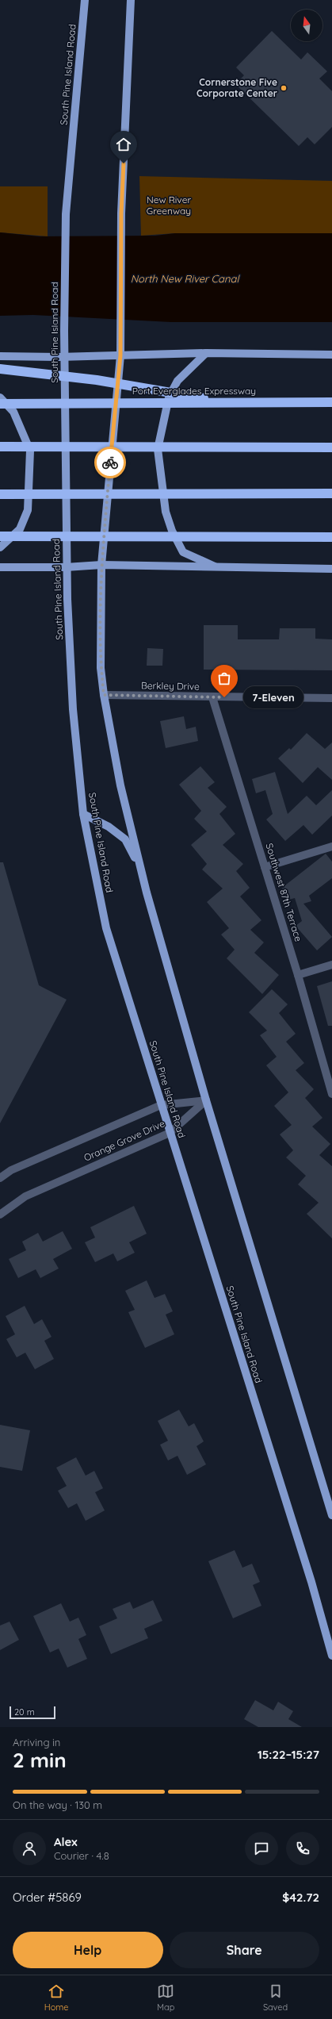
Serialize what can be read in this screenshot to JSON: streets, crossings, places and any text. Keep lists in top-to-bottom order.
{
  "streets": {
    "highway": ["Port Everglades Expressway"],
    "main road": ["South Pine Island Road"],
    "street": ["Berkley Drive", "Southwest 87th Terrace", "Orange Grove Drive"]
  },
  "crossings": [
    ["South Pine Island Road", "Orange Grove Drive"],
    ["Berkley Drive", "Southwest 87th Terrace"]
  ],
  "water": ["North New River Canal"],
  "parks": ["New River Greenway"],
  "places": ["Cornerstone Five Corporate Center", "7-Eleven"],
  "scale_bar": "20 m",
  "north": "top",
  "page": {
    "bubble": "7-Eleven",
    "scale": "20 m",
    "heading": ["2 min", "Arriving in", "15:22–15:27"],
    "panel": [
      "Alex",
      "Courier · 4.8",
      "Order #5869",
      "$42.72"
    ],
    "bar": "On the way · 130 m",
    "buttons": ["Help", "Share"],
    "tabs": ["Home", "Map", "Saved"]
  }
}
